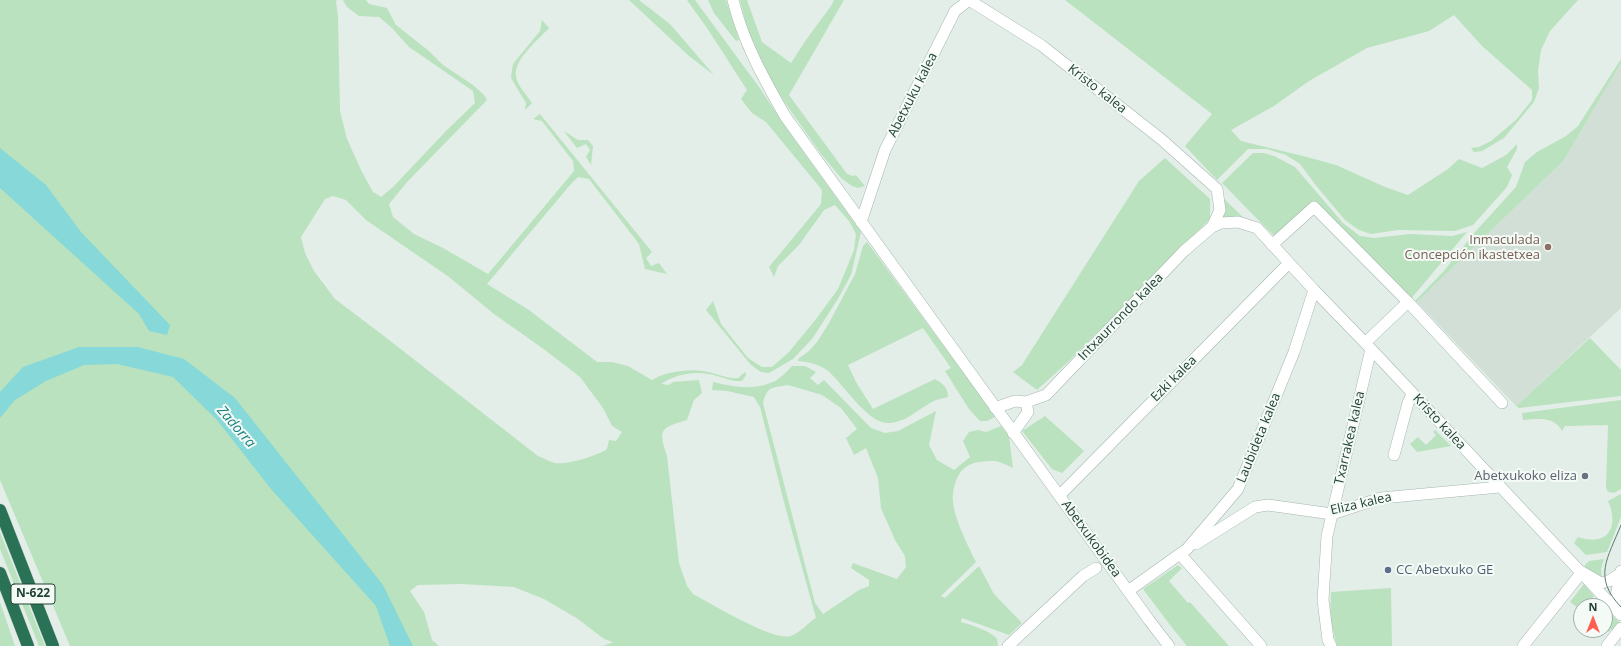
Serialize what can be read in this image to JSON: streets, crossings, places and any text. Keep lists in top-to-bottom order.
{
  "streets": {
    "highway": ["N-622"],
    "street": [
      "Kristo kalea",
      "Abetxuku kalea",
      "Intxaurrondo kalea",
      "Ezki kalea",
      "Laubideta kalea",
      "Txarrakea kalea",
      "Eliza kalea",
      "Abetxukobidea"
    ]
  },
  "crossings": [
    ["Kristo kalea", "Abetxuku kalea"],
    ["Kristo kalea", "Intxaurrondo kalea"],
    ["Kristo kalea", "Ezki kalea"],
    ["Kristo kalea", "Laubideta kalea"],
    ["Kristo kalea", "Txarrakea kalea"],
    ["Kristo kalea", "Eliza kalea"],
    ["Abetxuku kalea", "Abetxukobidea"],
    ["Intxaurrondo kalea", "Abetxukobidea"],
    ["Ezki kalea", "Abetxukobidea"],
    ["Laubideta kalea", "Eliza kalea"],
    ["Laubideta kalea", "Abetxukobidea"],
    ["Txarrakea kalea", "Eliza kalea"]
  ],
  "water": ["Zadorra"],
  "places": ["Inmaculada Concepción ikastetxea", "Abetxukoko eliza", "CC Abetxuko GE"],
  "north": "top"
}
